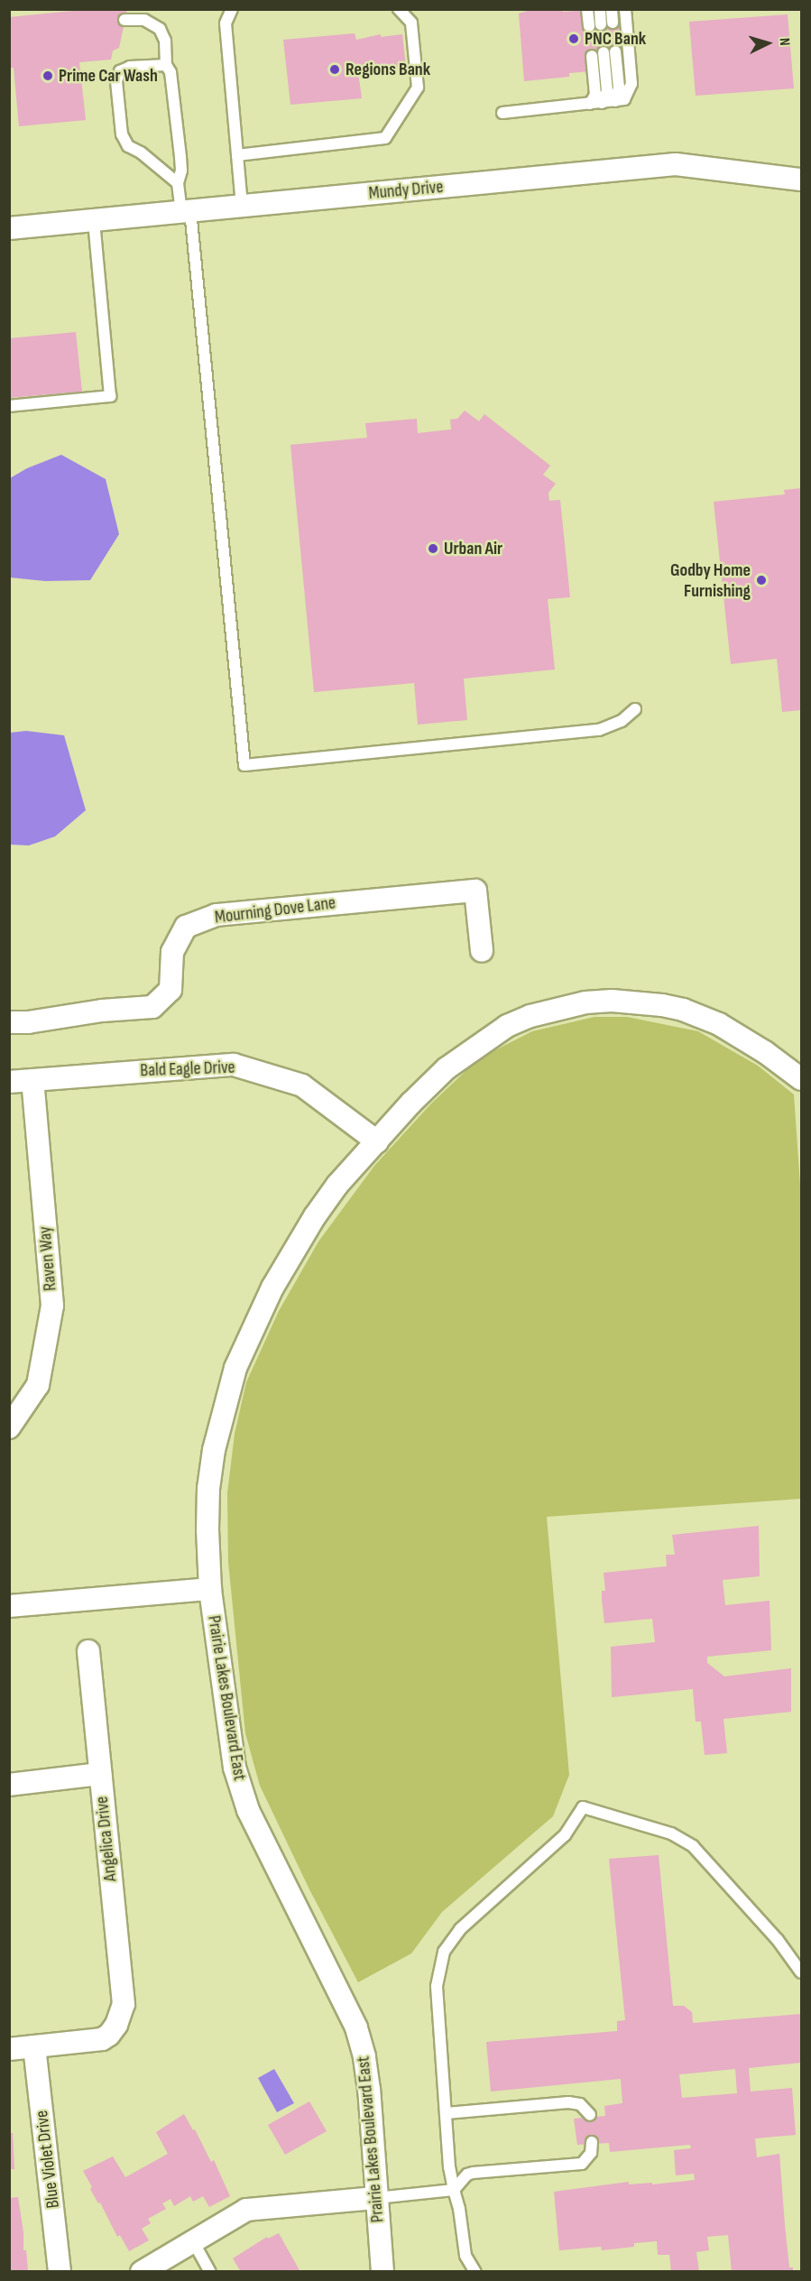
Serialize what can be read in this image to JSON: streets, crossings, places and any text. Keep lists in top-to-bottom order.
{
  "streets": {
    "street": [
      "Mundy Drive",
      "Mourning Dove Lane",
      "Bald Eagle Drive",
      "Raven Way",
      "Prairie Lakes Boulevard East",
      "Angelica Drive",
      "Blue Violet Drive"
    ]
  },
  "crossings": [
    ["Bald Eagle Drive", "Raven Way"],
    ["Bald Eagle Drive", "Prairie Lakes Boulevard East"],
    ["Angelica Drive", "Blue Violet Drive"]
  ],
  "places": [
    "PNC Bank",
    "Regions Bank",
    "Prime Car Wash",
    "Urban Air",
    "Godby Home Furnishing"
  ],
  "north": "right"
}
